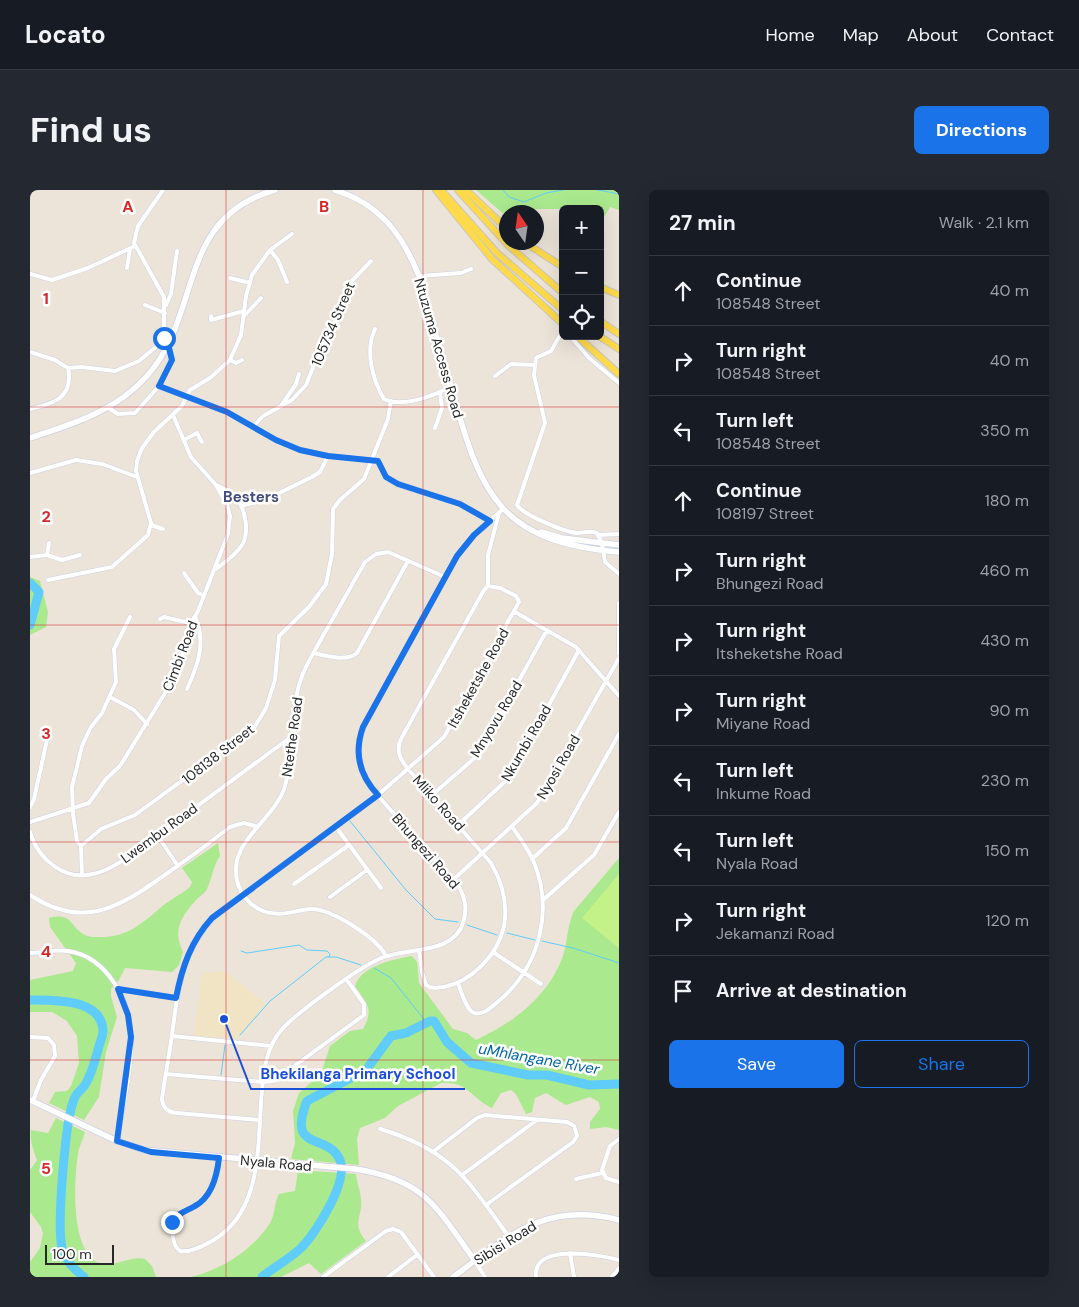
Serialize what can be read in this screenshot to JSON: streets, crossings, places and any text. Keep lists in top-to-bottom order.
{
  "streets": {
    "street": [
      "105734 Street",
      "Ntuzuma Access Road",
      "Cimbi Road",
      "Itsheketshe Road",
      "Mnyovu Road",
      "Ntethe Road",
      "Nkumbi Road",
      "108138 Street",
      "Nyosi Road",
      "Mliko Road",
      "Lwembu Road",
      "Bhungezi Road",
      "Nyala Road",
      "Sibisi Road"
    ]
  },
  "crossings": [
    ["Ntuzuma Access Road", "Bhungezi Road"],
    ["Itsheketshe Road", "Ntethe Road"],
    ["Itsheketshe Road", "Mliko Road"],
    ["Itsheketshe Road", "Bhungezi Road"],
    ["Mnyovu Road", "Mliko Road"],
    ["Ntethe Road", "Lwembu Road"],
    ["Ntethe Road", "Bhungezi Road"],
    ["Nkumbi Road", "Mliko Road"],
    ["Nyosi Road", "Mliko Road"],
    ["Nyosi Road", "Bhungezi Road"],
    ["Mliko Road", "Bhungezi Road"],
    ["Bhungezi Road", "Nyala Road"],
    ["Nyala Road", "Sibisi Road"]
  ],
  "districts": ["Besters"],
  "water": ["uMhlangane River"],
  "places": ["Bhekilanga Primary School"],
  "scale_bar": "100 m",
  "north": "top",
  "page": {
    "header": "Locato",
    "nav": [
      "Home",
      "Map",
      "About",
      "Contact"
    ],
    "buttons": [
      "Directions",
      ["Save", "Share"]
    ],
    "title": "Find us",
    "heading": ["27 min", "Walk · 2.1 km"],
    "map_buttons": ["+", "−"],
    "list": [
      ["Continue", "108548 Street", "40 m"],
      ["Turn right", "108548 Street", "40 m"],
      ["Turn left", "108548 Street", "350 m"],
      ["Continue", "108197 Street", "180 m"],
      ["Turn right", "Bhungezi Road", "460 m"],
      ["Turn right", "Itsheketshe Road", "430 m"],
      ["Turn right", "Miyane Road", "90 m"],
      ["Turn left", "Inkume Road", "230 m"],
      ["Turn left", "Nyala Road", "150 m"],
      ["Turn right", "Jekamanzi Road", "120 m"],
      "Arrive at destination"
    ],
    "scale": "100 m"
  },
  "grid": {
    "columns": ["A", "B"],
    "rows": [
      "1",
      "2",
      "3",
      "4",
      "5"
    ]
  }
}
